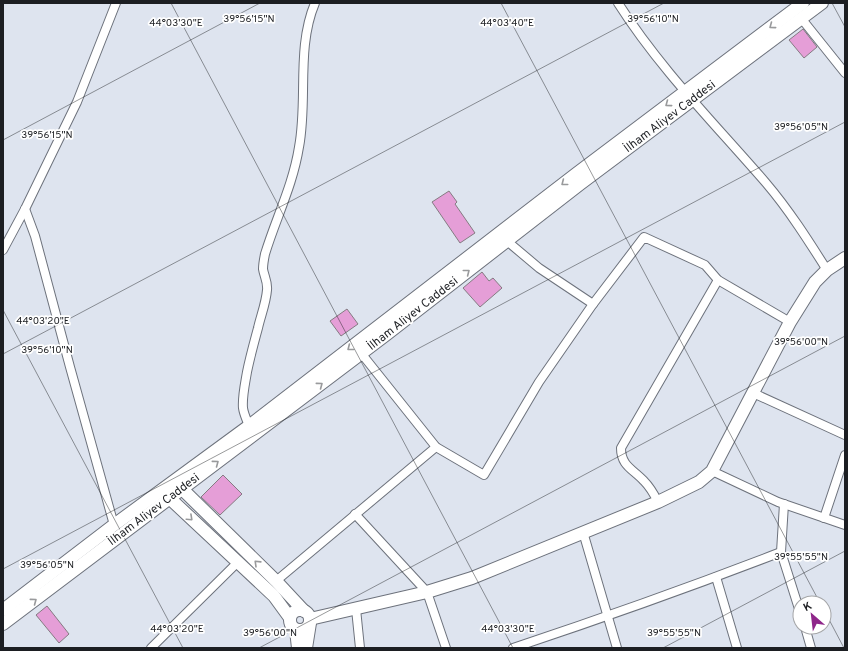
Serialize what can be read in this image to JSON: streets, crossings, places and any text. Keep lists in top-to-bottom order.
{
  "streets": {
    "main road": ["İlham Aliyev Caddesi"]
  },
  "north": "top left",
  "coordinates": [
    "39°56'15\"N",
    "39°56'10\"N",
    "44°03'30\"E",
    "44°03'40\"E",
    "39°56'05\"N",
    "44°03'20\"E",
    "39°56'00\"N",
    "39°55'55\"N"
  ]
}
